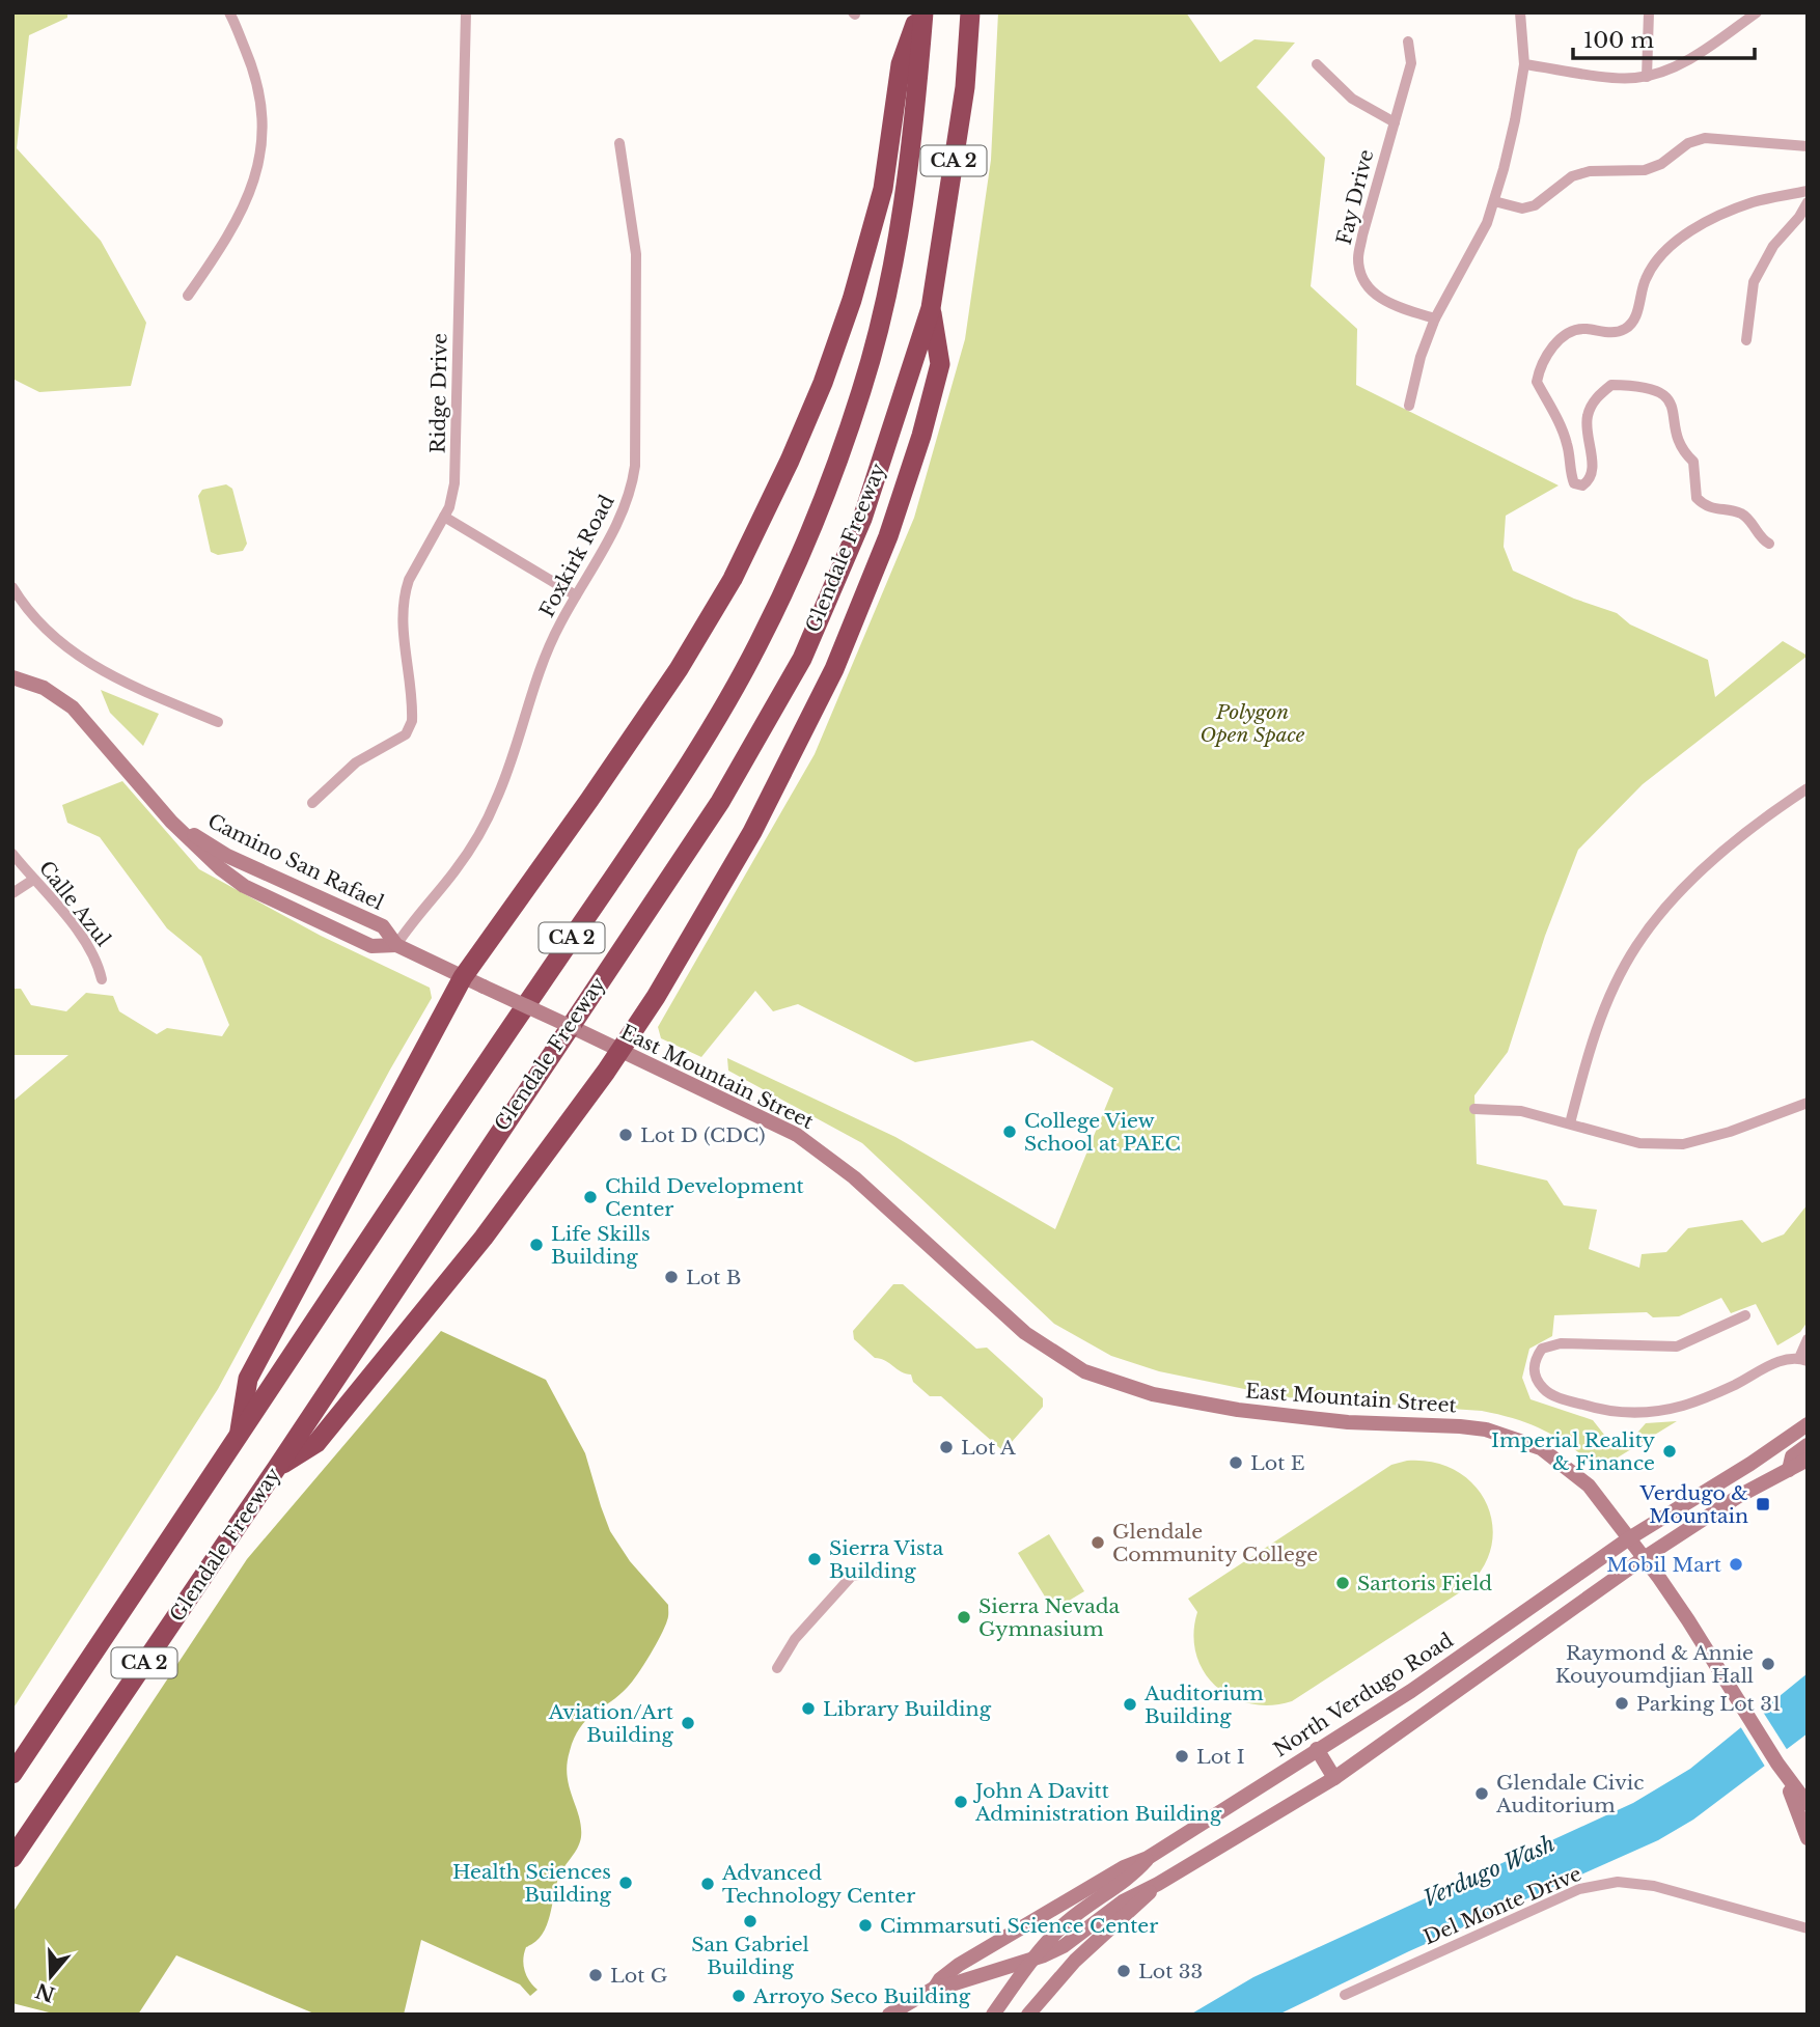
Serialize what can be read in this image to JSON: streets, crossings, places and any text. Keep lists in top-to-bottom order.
{
  "streets": {
    "highway": ["CA 2", "Glendale Freeway"],
    "main road": ["Camino San Rafael", "East Mountain Street", "North Verdugo Road"],
    "street": [
      "Fay Drive",
      "Ridge Drive",
      "Foxkirk Road",
      "Calle Azul",
      "Del Monte Drive"
    ]
  },
  "crossings": [
    ["Foxkirk Road", "Camino San Rafael"],
    ["Camino San Rafael", "East Mountain Street"],
    ["East Mountain Street", "North Verdugo Road"]
  ],
  "water": ["Verdugo Wash"],
  "parks": ["Polygon Open Space"],
  "places": {
    "other": [
      "College View School at PAEC",
      "Lot D (CDC)",
      "Child Development Center",
      "Life Skills Building",
      "Lot B",
      "Lot A",
      "Imperial Reality & Finance",
      "Lot E",
      "Glendale Community College",
      "Sierra Vista Building",
      "Mobil Mart",
      "Sartoris Field",
      "Sierra Nevada Gymnasium",
      "Raymond & Annie Kouyoumdjian Hall",
      "Parking Lot 31",
      "Auditorium Building",
      "Library Building",
      "Aviation/Art Building",
      "Lot I",
      "Glendale Civic Auditorium",
      "John A Davitt Administration Building",
      "Health Sciences Building",
      "Advanced Technology Center",
      "San Gabriel Building",
      "Cimmarsuti Science Center",
      "Lot 33",
      "Lot G",
      "Arroyo Seco Building"
    ],
    "transit": ["Verdugo & Mountain"]
  },
  "scale_bar": "100 m",
  "north": "bottom"
}
